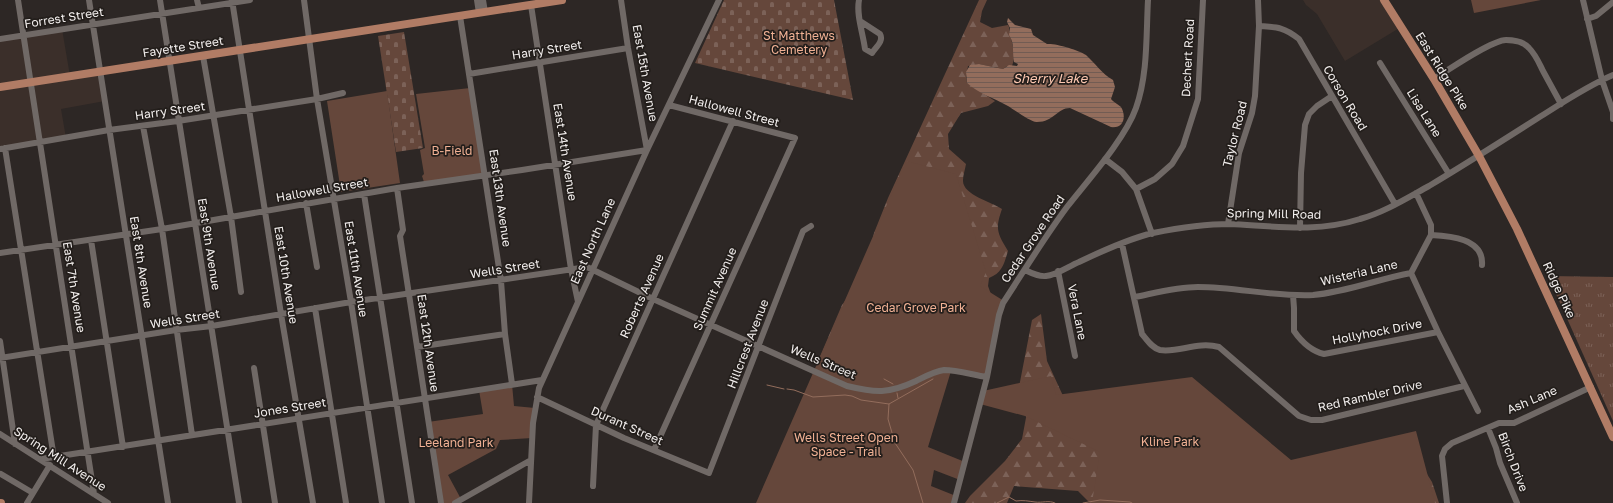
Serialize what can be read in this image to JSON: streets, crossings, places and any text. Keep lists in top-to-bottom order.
{
  "streets": {
    "main road": ["Fayette Street", "East Ridge Pike", "Ridge Pike"],
    "street": [
      "Forrest Street",
      "Harry Street",
      "Dechert Road",
      "East 15th Avenue",
      "Corson Road",
      "Hallowell Street",
      "Lisa Lane",
      "Taylor Road",
      "East 14th Avenue",
      "East 13th Avenue",
      "Spring Mill Road",
      "Cedar Grove Road",
      "East North Lane",
      "East 9th Avenue",
      "East 8th Avenue",
      "East 11th Avenue",
      "Wells Street",
      "Wisteria Lane",
      "East 10th Avenue",
      "East 7th Avenue",
      "Summit Avenue",
      "Roberts Avenue",
      "Vera Lane",
      "Hollyhock Drive",
      "East 12th Avenue",
      "Hillcrest Avenue",
      "Red Rambler Drive",
      "Ash Lane",
      "Jones Street",
      "Durant Street",
      "Spring Mill Avenue",
      "Birch Drive"
    ]
  },
  "crossings": [
    ["Forrest Street", "East 9th Avenue"],
    ["Forrest Street", "East 8th Avenue"],
    ["Forrest Street", "East 10th Avenue"],
    ["Forrest Street", "East 7th Avenue"],
    ["Fayette Street", "East 14th Avenue"],
    ["Fayette Street", "East 13th Avenue"],
    ["Fayette Street", "East 9th Avenue"],
    ["Fayette Street", "East 8th Avenue"],
    ["Fayette Street", "East 11th Avenue"],
    ["Fayette Street", "East 10th Avenue"],
    ["Fayette Street", "East 7th Avenue"],
    ["Harry Street", "East 15th Avenue"],
    ["Harry Street", "East 14th Avenue"],
    ["Harry Street", "East 13th Avenue"],
    ["Harry Street", "East 9th Avenue"],
    ["Harry Street", "East 8th Avenue"],
    ["Harry Street", "East 11th Avenue"],
    ["Harry Street", "East 10th Avenue"],
    ["Harry Street", "East 7th Avenue"],
    ["East Ridge Pike", "Spring Mill Road"],
    ["East Ridge Pike", "Ridge Pike"],
    ["East 15th Avenue", "Hallowell Street"],
    ["East 15th Avenue", "East North Lane"],
    ["Corson Road", "Taylor Road"],
    ["Corson Road", "Spring Mill Road"],
    ["Hallowell Street", "East 14th Avenue"],
    ["Hallowell Street", "East 13th Avenue"],
    ["Hallowell Street", "East North Lane"],
    ["Hallowell Street", "East 9th Avenue"],
    ["Hallowell Street", "East 8th Avenue"],
    ["Hallowell Street", "East 11th Avenue"],
    ["Hallowell Street", "East 10th Avenue"],
    ["Hallowell Street", "East 7th Avenue"],
    ["Hallowell Street", "Summit Avenue"],
    ["Hallowell Street", "Roberts Avenue"],
    ["Hallowell Street", "East 12th Avenue"],
    ["Lisa Lane", "Spring Mill Road"],
    ["Taylor Road", "Spring Mill Road"],
    ["East 14th Avenue", "East North Lane"],
    ["East 14th Avenue", "Wells Street"],
    ["East 13th Avenue", "Wells Street"],
    ["East 13th Avenue", "Jones Street"],
    ["Spring Mill Road", "Cedar Grove Road"],
    ["Spring Mill Road", "Ridge Pike"],
    ["Spring Mill Road", "Vera Lane"],
    ["Spring Mill Road", "Red Rambler Drive"],
    ["Cedar Grove Road", "Wells Street"],
    ["East North Lane", "Wells Street"],
    ["East North Lane", "Jones Street"],
    ["East North Lane", "Durant Street"],
    ["East 9th Avenue", "Wells Street"],
    ["East 9th Avenue", "Jones Street"],
    ["East 8th Avenue", "Wells Street"],
    ["East 8th Avenue", "Jones Street"],
    ["East 11th Avenue", "Wells Street"],
    ["East 11th Avenue", "Jones Street"],
    ["Wells Street", "East 10th Avenue"],
    ["Wells Street", "East 7th Avenue"],
    ["Wells Street", "Summit Avenue"],
    ["Wells Street", "Roberts Avenue"],
    ["Wells Street", "East 12th Avenue"],
    ["Wells Street", "Hillcrest Avenue"],
    ["Wisteria Lane", "Hollyhock Drive"],
    ["Wisteria Lane", "Red Rambler Drive"],
    ["East 10th Avenue", "Jones Street"],
    ["East 7th Avenue", "Jones Street"],
    ["East 7th Avenue", "Spring Mill Avenue"],
    ["Summit Avenue", "Durant Street"],
    ["Ridge Pike", "Ash Lane"],
    ["Roberts Avenue", "Durant Street"],
    ["East 12th Avenue", "Jones Street"],
    ["Hillcrest Avenue", "Durant Street"],
    ["Ash Lane", "Birch Drive"],
    ["Jones Street", "Spring Mill Avenue"]
  ],
  "water": ["Sherry Lake"],
  "parks": [
    "St Matthews Cemetery",
    "B-Field",
    "Cedar Grove Park",
    "Wells Street Open Space - Trail",
    "Kline Park",
    "Leeland Park"
  ]
}
